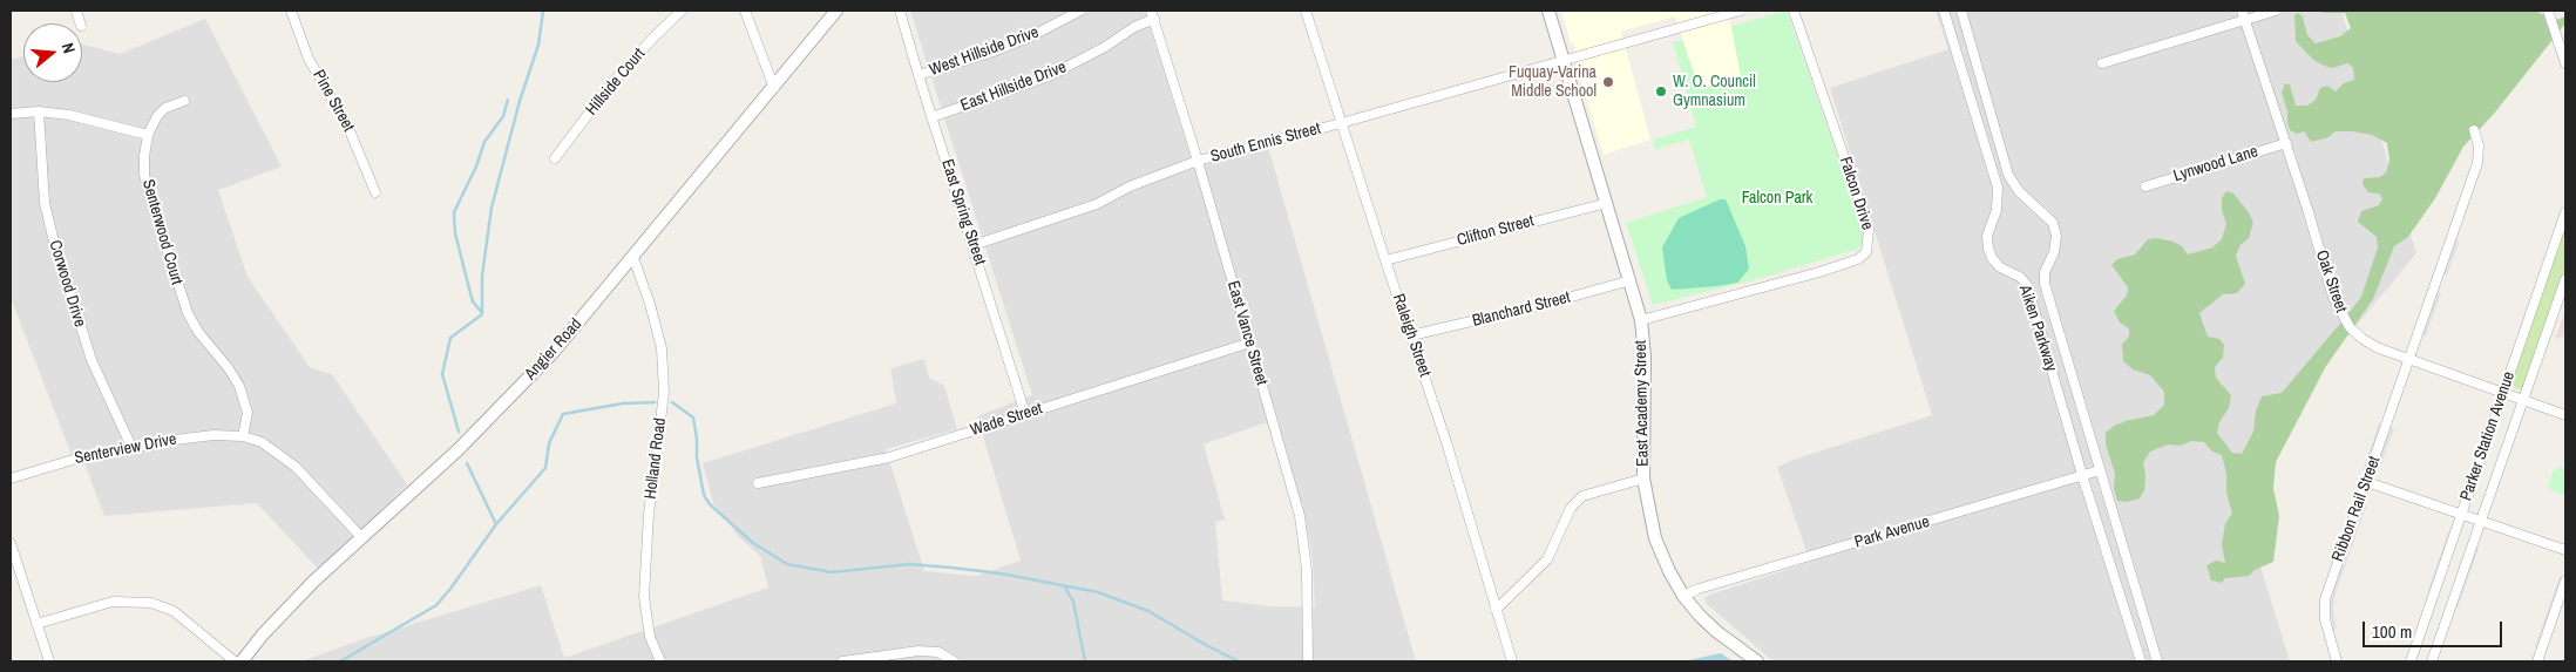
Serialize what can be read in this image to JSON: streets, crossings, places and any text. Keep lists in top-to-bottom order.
{
  "streets": {
    "street": [
      "West Hillside Drive",
      "Hillside Court",
      "East Hillside Drive",
      "Pine Street",
      "South Ennis Street",
      "Lynwood Lane",
      "Falcon Drive",
      "East Spring Street",
      "Clifton Street",
      "Senterwood Court",
      "Oak Street",
      "Corwood Drive",
      "Blanchard Street",
      "Aiken Parkway",
      "East Vance Street",
      "Raleigh Street",
      "Angier Road",
      "East Academy Street",
      "Wade Street",
      "Parker Station Avenue",
      "Senterview Drive",
      "Holland Road",
      "Ribbon Rail Street",
      "Park Avenue"
    ]
  },
  "crossings": [
    ["West Hillside Drive", "East Spring Street"],
    ["East Hillside Drive", "East Spring Street"],
    ["East Hillside Drive", "East Vance Street"],
    ["South Ennis Street", "East Spring Street"],
    ["South Ennis Street", "East Vance Street"],
    ["South Ennis Street", "Raleigh Street"],
    ["South Ennis Street", "East Academy Street"],
    ["Lynwood Lane", "Oak Street"],
    ["Falcon Drive", "East Academy Street"],
    ["East Spring Street", "Wade Street"],
    ["Clifton Street", "Raleigh Street"],
    ["Clifton Street", "East Academy Street"],
    ["Senterwood Court", "Senterview Drive"],
    ["Oak Street", "Parker Station Avenue"],
    ["Oak Street", "Ribbon Rail Street"],
    ["Corwood Drive", "Senterview Drive"],
    ["Blanchard Street", "Raleigh Street"],
    ["Blanchard Street", "East Academy Street"],
    ["Aiken Parkway", "Park Avenue"],
    ["East Vance Street", "Wade Street"],
    ["Angier Road", "Senterview Drive"],
    ["Angier Road", "Holland Road"],
    ["East Academy Street", "Park Avenue"]
  ],
  "parks": ["Falcon Park"],
  "places": ["Fuquay-Varina Middle School", "W. O. Council Gymnasium"],
  "scale_bar": "100 m",
  "north": "right"
}
